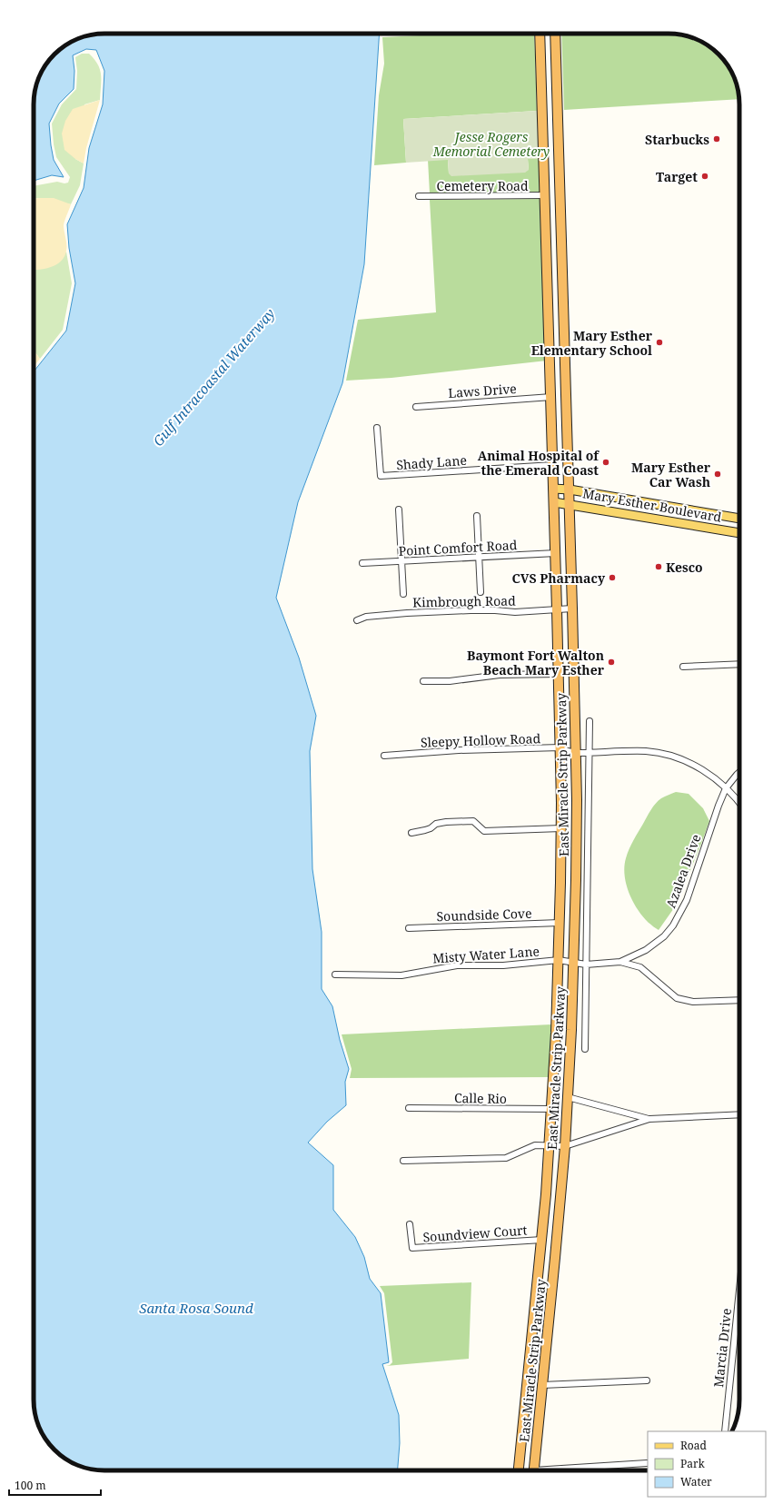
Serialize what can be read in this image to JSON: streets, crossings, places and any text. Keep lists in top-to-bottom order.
{
  "streets": {
    "highway": ["East Miracle Strip Parkway"],
    "main road": ["Mary Esther Boulevard"],
    "street": [
      "Cemetery Road",
      "Laws Drive",
      "Shady Lane",
      "Point Comfort Road",
      "Kimbrough Road",
      "Sleepy Hollow Road",
      "Azalea Drive",
      "Soundside Cove",
      "Misty Water Lane",
      "Calle Rio",
      "Soundview Court",
      "Marcia Drive"
    ]
  },
  "crossings": [
    ["Cemetery Road", "East Miracle Strip Parkway"],
    ["Laws Drive", "East Miracle Strip Parkway"],
    ["Shady Lane", "East Miracle Strip Parkway"],
    ["Mary Esther Boulevard", "East Miracle Strip Parkway"],
    ["Point Comfort Road", "East Miracle Strip Parkway"],
    ["Kimbrough Road", "East Miracle Strip Parkway"],
    ["Sleepy Hollow Road", "East Miracle Strip Parkway"],
    ["Sleepy Hollow Road", "Azalea Drive"],
    ["East Miracle Strip Parkway", "Azalea Drive"],
    ["East Miracle Strip Parkway", "Soundside Cove"],
    ["East Miracle Strip Parkway", "Misty Water Lane"],
    ["East Miracle Strip Parkway", "Calle Rio"],
    ["East Miracle Strip Parkway", "Soundview Court"],
    ["Azalea Drive", "Misty Water Lane"]
  ],
  "water": ["Gulf Intracoastal Waterway", "Santa Rosa Sound"],
  "parks": ["Jesse Rogers Memorial Cemetery"],
  "places": [
    "Starbucks",
    "Target",
    "Mary Esther Elementary School",
    "Animal Hospital of the Emerald Coast",
    "Mary Esther Car Wash",
    "Kesco",
    "CVS Pharmacy",
    "Baymont Fort Walton Beach Mary Esther"
  ],
  "legend": ["Road", "Park", "Water"],
  "scale_bar": "100 m"
}
